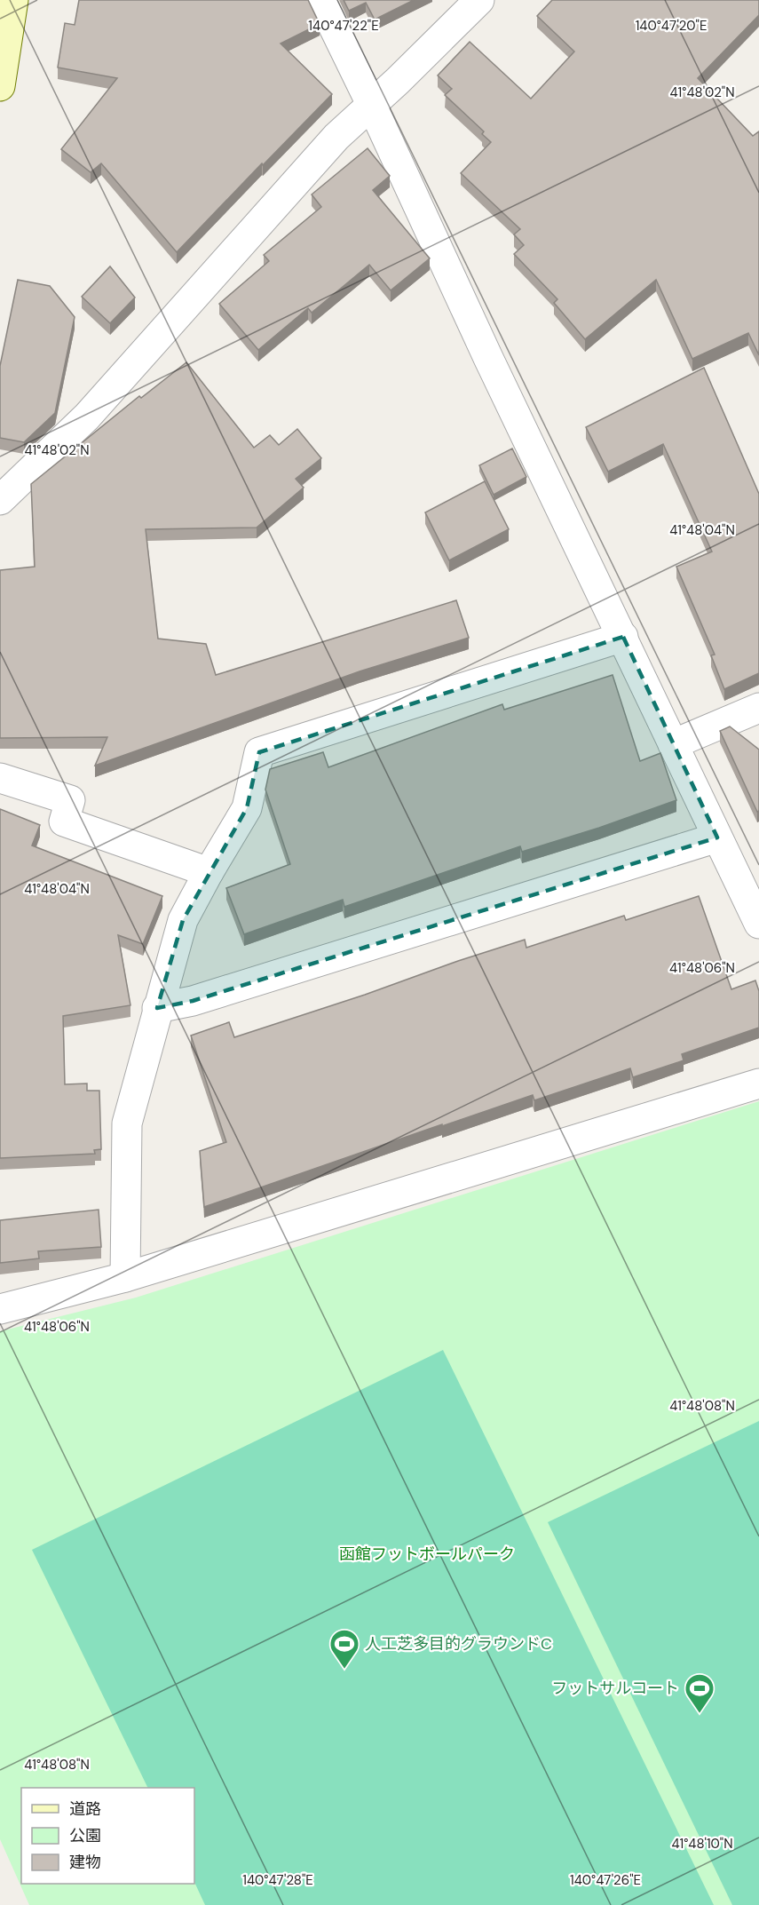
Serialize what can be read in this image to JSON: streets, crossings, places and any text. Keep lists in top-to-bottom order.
{
  "parks": ["函館フットボールパーク"],
  "places": {
    "sports": ["人工芝多目的グラウンドC", "フットサルコート"]
  },
  "legend": ["道路", "公園", "建物"],
  "coordinates": [
    "140°47'22\"E",
    "140°47'20\"E",
    "41°48'02\"N",
    "41°48'04\"N",
    "41°48'06\"N",
    "41°48'08\"N",
    "41°48'10\"N",
    "140°47'28\"E",
    "140°47'26\"E"
  ]
}
